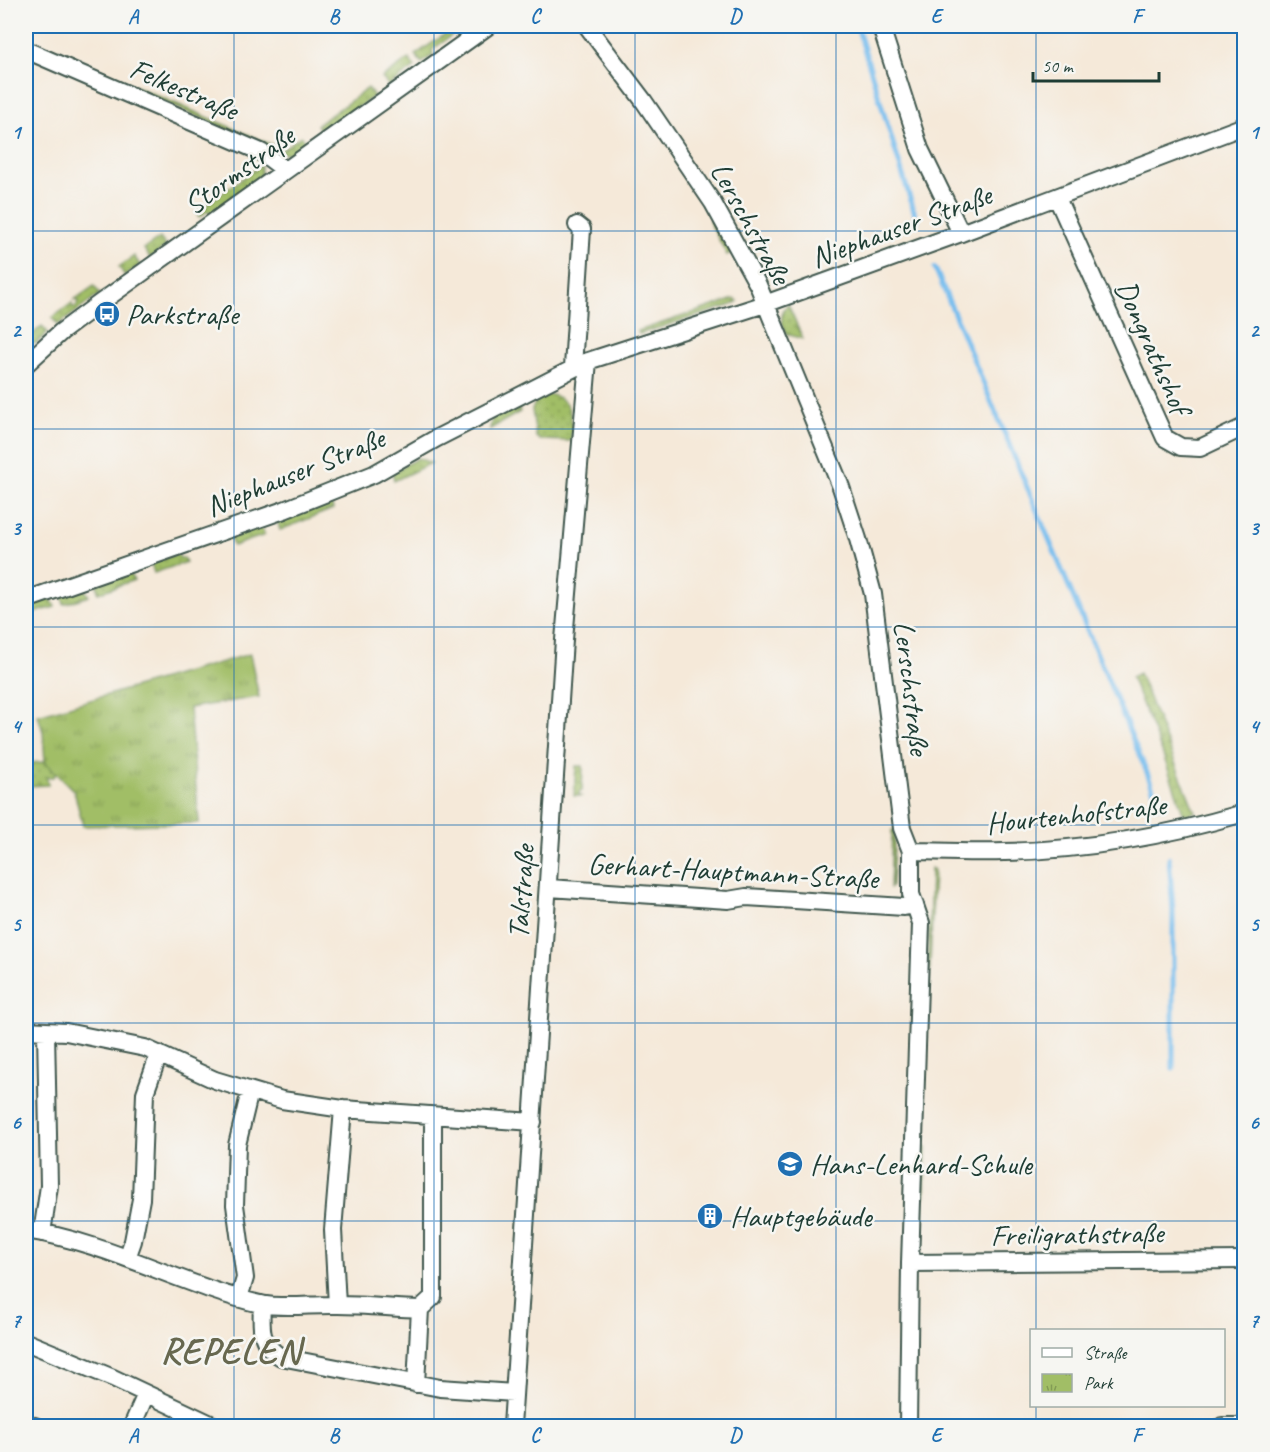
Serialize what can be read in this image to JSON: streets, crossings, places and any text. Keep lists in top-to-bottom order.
{
  "streets": {
    "street": [
      "Felkestraße",
      "Stormstraße",
      "Lerschstraße",
      "Niephauser Straße",
      "Dongrathshof",
      "Hourtenhofstraße",
      "Gerhart-Hauptmann-Straße",
      "Talstraße",
      "Freiligrathstraße"
    ]
  },
  "crossings": [
    ["Felkestraße", "Stormstraße"],
    ["Lerschstraße", "Niephauser Straße"],
    ["Lerschstraße", "Hourtenhofstraße"],
    ["Lerschstraße", "Gerhart-Hauptmann-Straße"],
    ["Lerschstraße", "Freiligrathstraße"],
    ["Niephauser Straße", "Dongrathshof"],
    ["Niephauser Straße", "Talstraße"],
    ["Gerhart-Hauptmann-Straße", "Talstraße"]
  ],
  "districts": ["REPELEN"],
  "places": {
    "bus stop": ["Parkstraße"],
    "school or university": ["Hans-Lenhard-Schule"],
    "building": ["Hauptgebäude"]
  },
  "legend": ["Straße", "Park"],
  "scale_bar": "50 m",
  "grid": {
    "columns": [
      "A",
      "B",
      "C",
      "D",
      "E",
      "F"
    ],
    "rows": [
      "1",
      "2",
      "3",
      "4",
      "5",
      "6",
      "7"
    ]
  }
}
